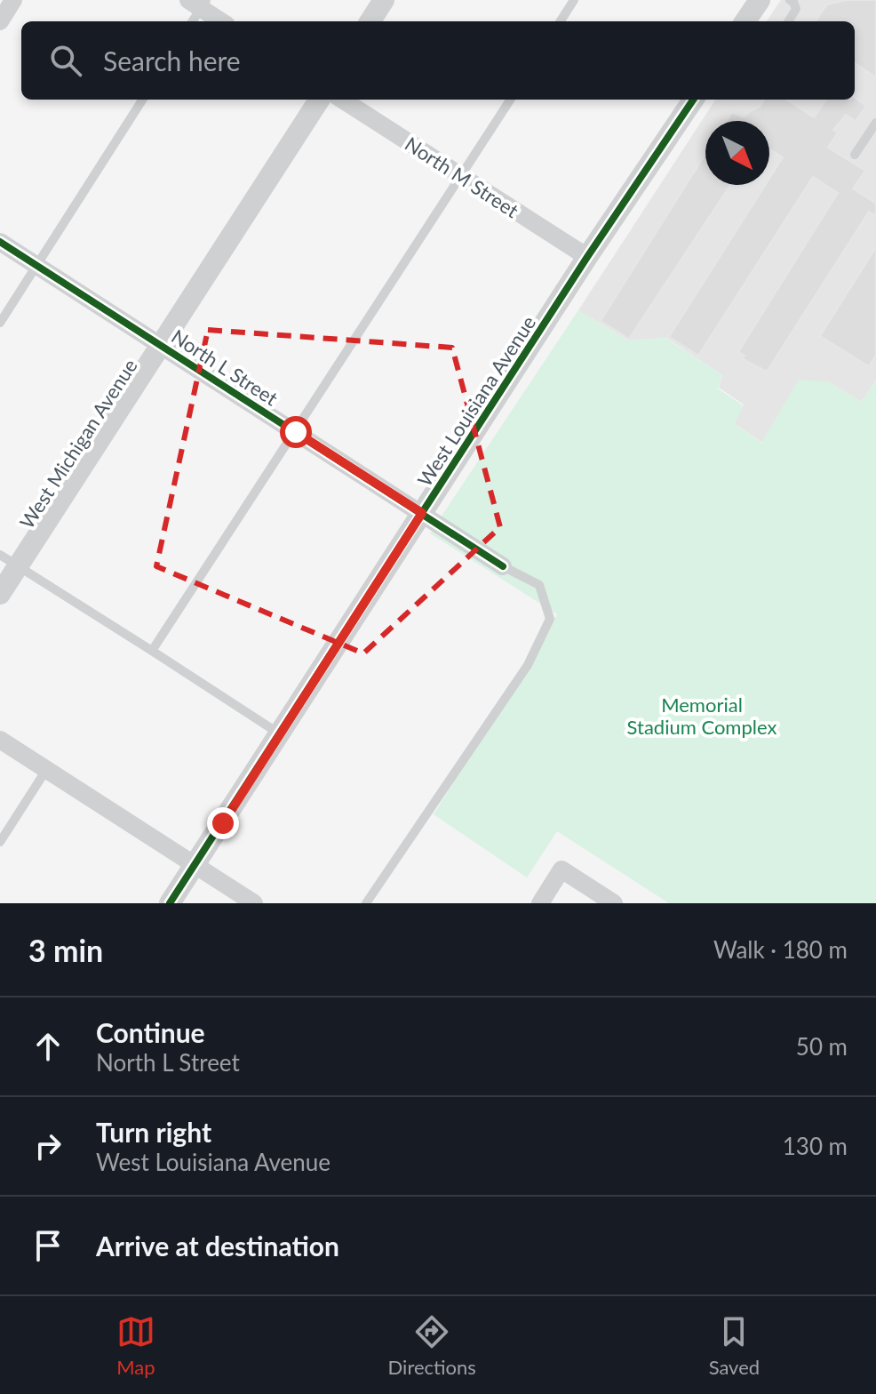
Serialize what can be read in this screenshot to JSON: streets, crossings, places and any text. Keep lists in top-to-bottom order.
{
  "streets": {
    "street": [
      "North M Street",
      "North L Street",
      "West Louisiana Avenue",
      "West Michigan Avenue"
    ]
  },
  "crossings": [
    ["North M Street", "West Louisiana Avenue"],
    ["North L Street", "West Louisiana Avenue"],
    ["North L Street", "West Michigan Avenue"]
  ],
  "parks": ["Memorial Stadium Complex"],
  "north": "bottom right",
  "page": {
    "search": "Search here",
    "heading": ["3 min", "Walk · 180 m"],
    "list": [
      ["Continue", "North L Street", "50 m"],
      ["Turn right", "West Louisiana Avenue", "130 m"],
      "Arrive at destination"
    ],
    "nav": ["Map", "Directions", "Saved"]
  }
}
